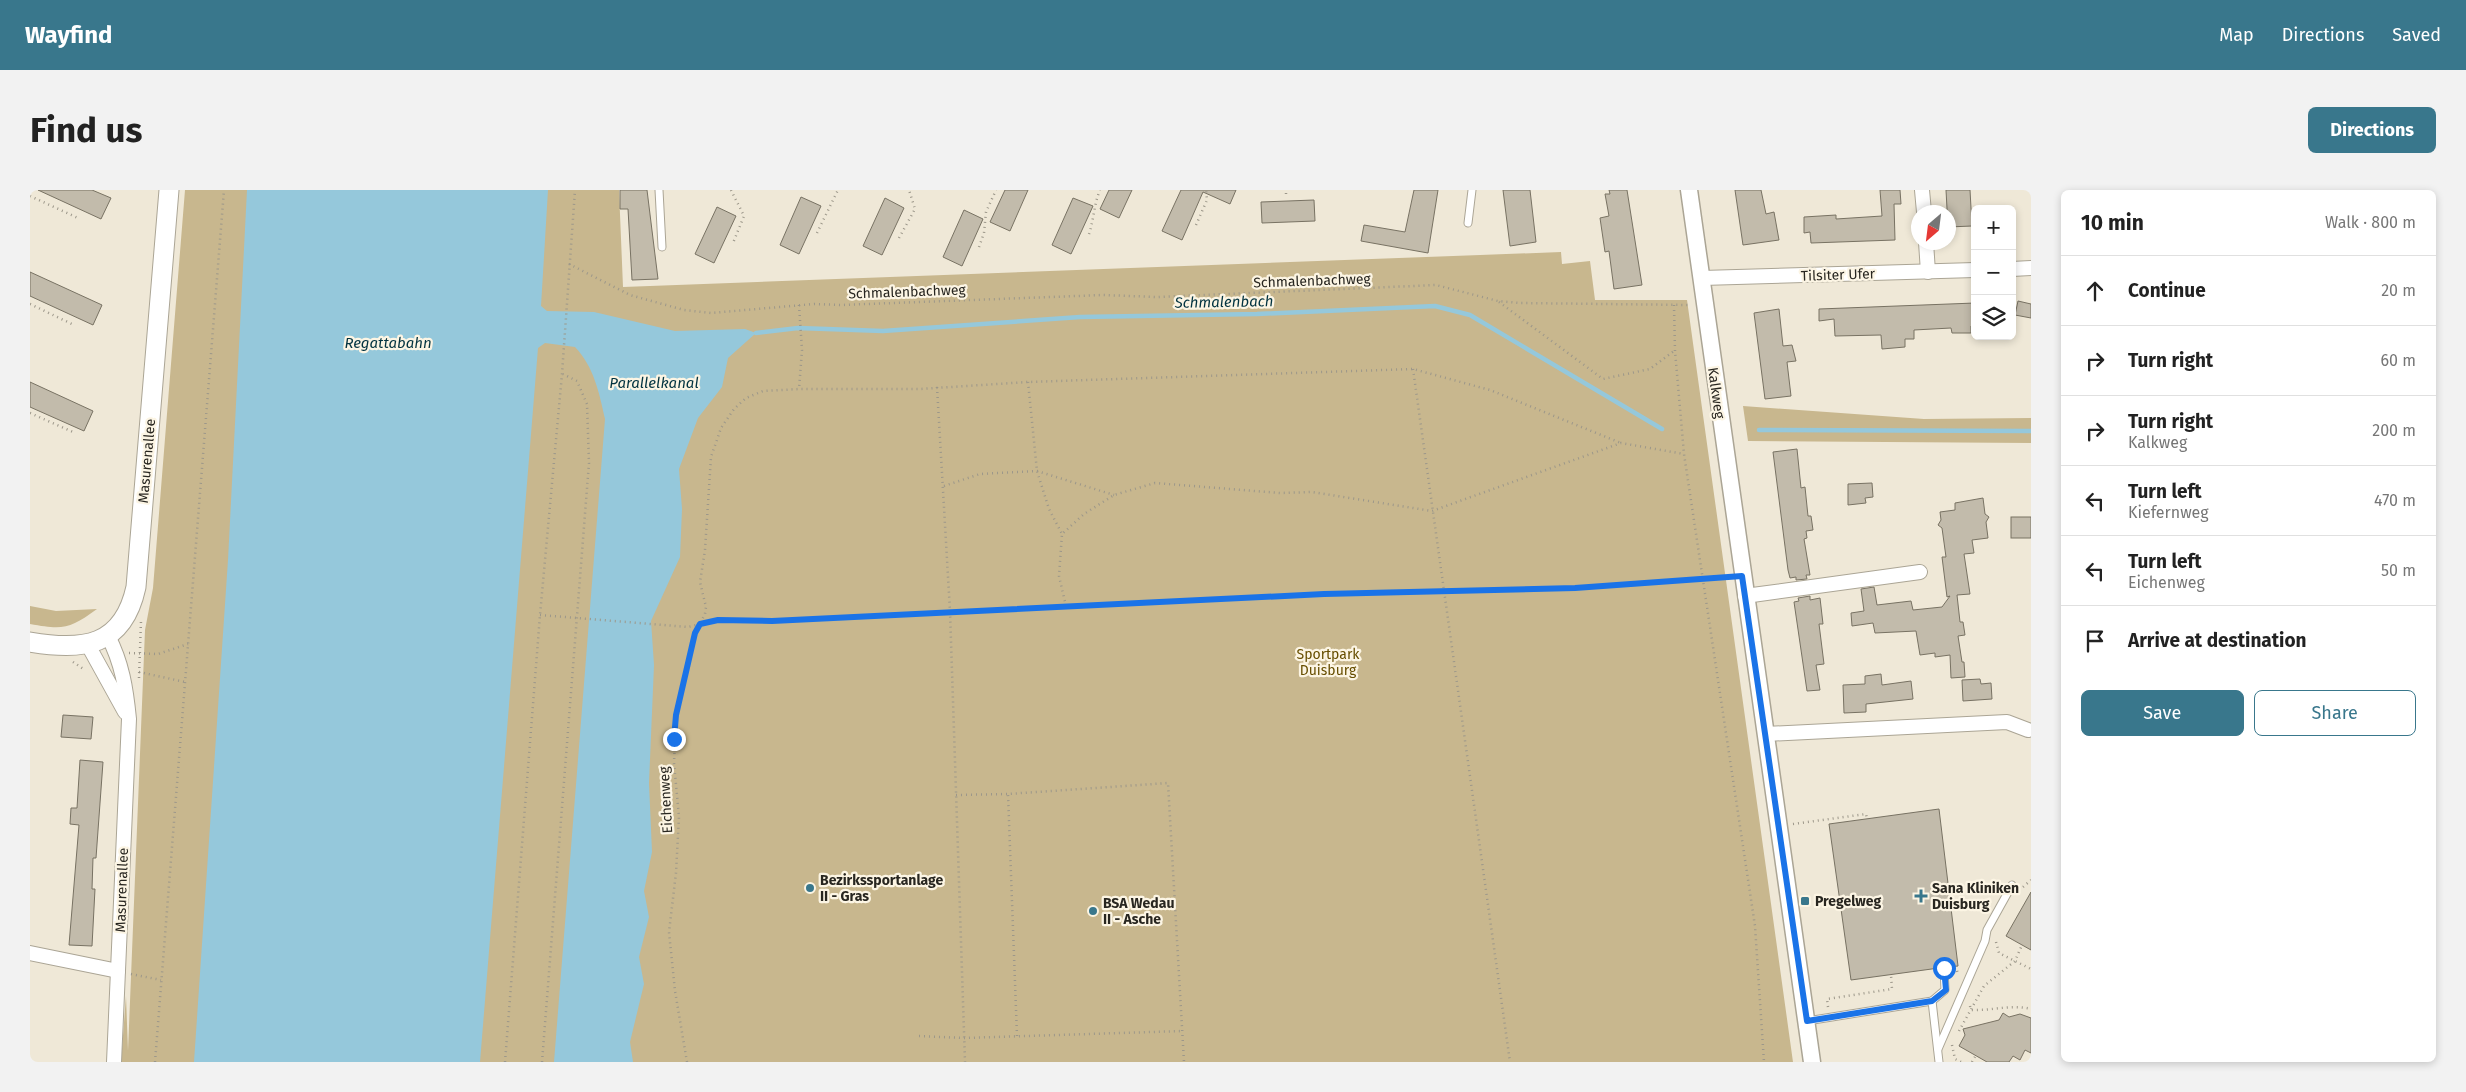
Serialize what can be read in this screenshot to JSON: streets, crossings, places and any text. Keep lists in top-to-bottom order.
{
  "streets": {
    "main road": ["Masurenallee"],
    "street": ["Tilsiter Ufer", "Kalkweg"],
    "path": ["Schmalenbachweg", "Eichenweg"]
  },
  "crossings": [
    ["Tilsiter Ufer", "Kalkweg"],
    ["Schmalenbachweg", "Kalkweg"]
  ],
  "water": ["Schmalenbach", "Regattabahn", "Parallelkanal"],
  "parks": ["Sportpark Duisburg"],
  "places": {
    "other": ["Bezirkssportanlage II - Gras", "BSA Wedau II - Asche"],
    "health": ["Sana Kliniken Duisburg"],
    "transit": ["Pregelweg"]
  },
  "north": "bottom left",
  "page": {
    "header": "Wayfind",
    "nav": ["Map", "Directions", "Saved"],
    "buttons": [
      "Directions",
      ["Save", "Share"]
    ],
    "title": "Find us",
    "heading": ["10 min", "Walk · 800 m"],
    "map_buttons": ["+", "−"],
    "list": [
      ["Continue", "20 m"],
      ["Turn right", "60 m"],
      ["Turn right", "Kalkweg", "200 m"],
      ["Turn left", "Kiefernweg", "470 m"],
      ["Turn left", "Eichenweg", "50 m"],
      "Arrive at destination"
    ]
  }
}
